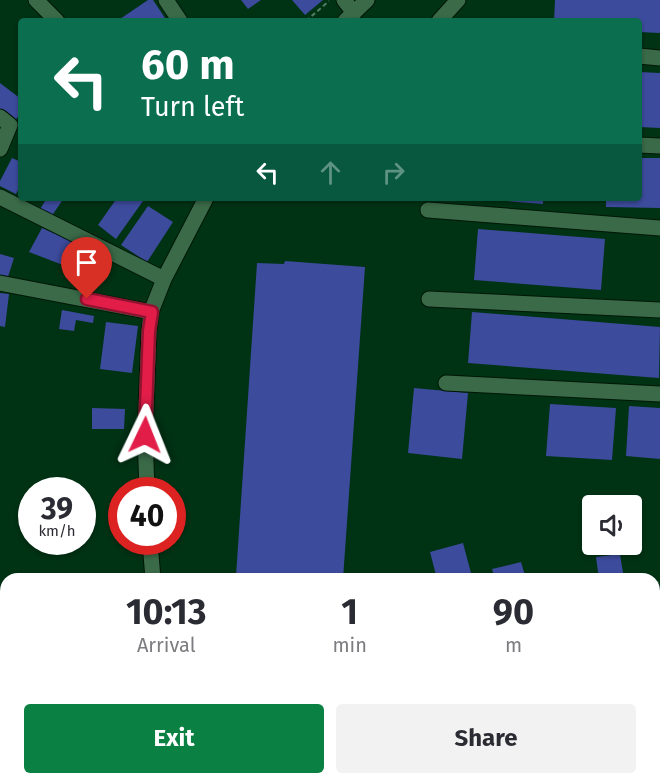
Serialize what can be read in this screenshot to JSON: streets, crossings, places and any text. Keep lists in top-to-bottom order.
{
  "page": {
    "turn": ["60 m", "Turn left"],
    "speed": "39 km/h",
    "limit": "40",
    "eta": [
      "10:13",
      "Arrival",
      "1",
      "min",
      "90",
      "m"
    ],
    "buttons": ["Exit", "Share"]
  }
}
